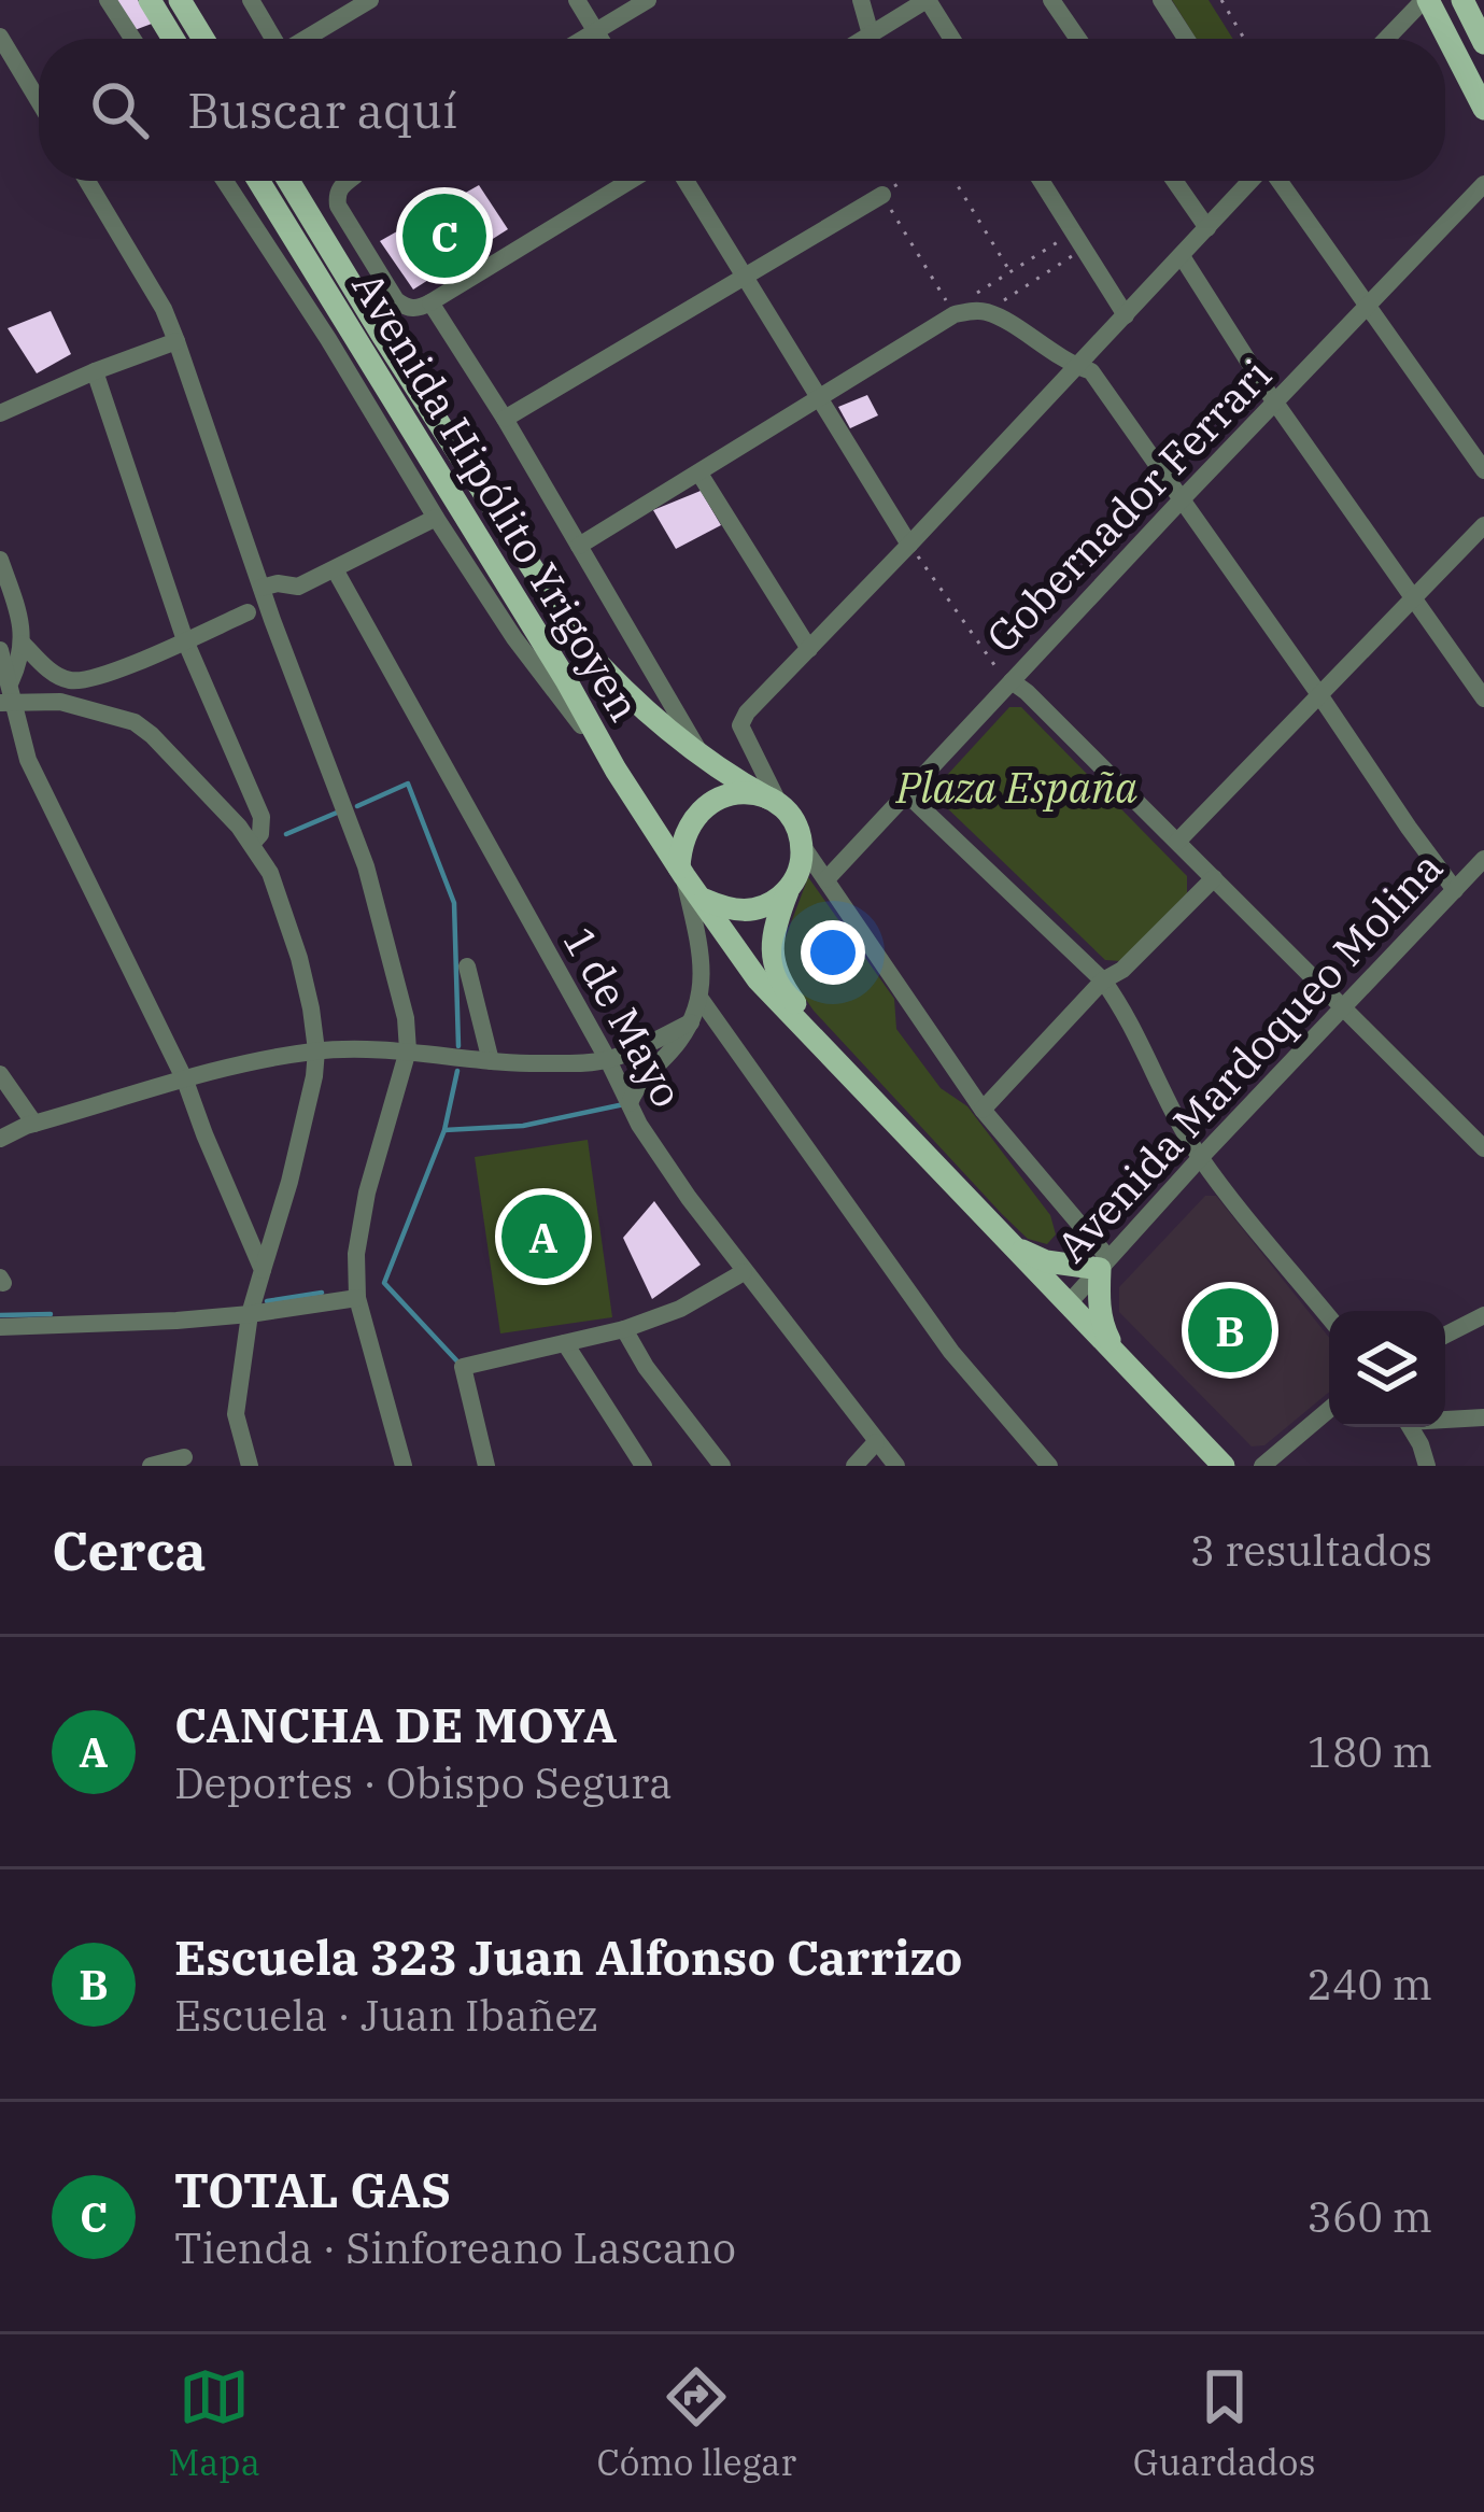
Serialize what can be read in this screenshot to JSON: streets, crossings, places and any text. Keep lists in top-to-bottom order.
{
  "streets": {
    "main road": ["Avenida Hipólito Yrigoyen"],
    "street": ["Gobernador Ferrari", "1 de Mayo", "Avenida Mardoqueo Molina"]
  },
  "parks": ["Plaza España"],
  "page": {
    "search": "Buscar aquí",
    "pins": ["C", "A", "B"],
    "heading": ["Cerca", "3 resultados"],
    "list": [
      {
        "mark": "A",
        "name": "CANCHA DE MOYA",
        "note": "Deportes · Obispo Segura",
        "value": "180 m"
      },
      {
        "mark": "B",
        "name": "Escuela 323 Juan Alfonso Carrizo",
        "note": "Escuela · Juan Ibañez",
        "value": "240 m"
      },
      {
        "mark": "C",
        "name": "TOTAL GAS",
        "note": "Tienda · Sinforeano Lascano",
        "value": "360 m"
      }
    ],
    "nav": ["Mapa", "Cómo llegar", "Guardados"]
  }
}
